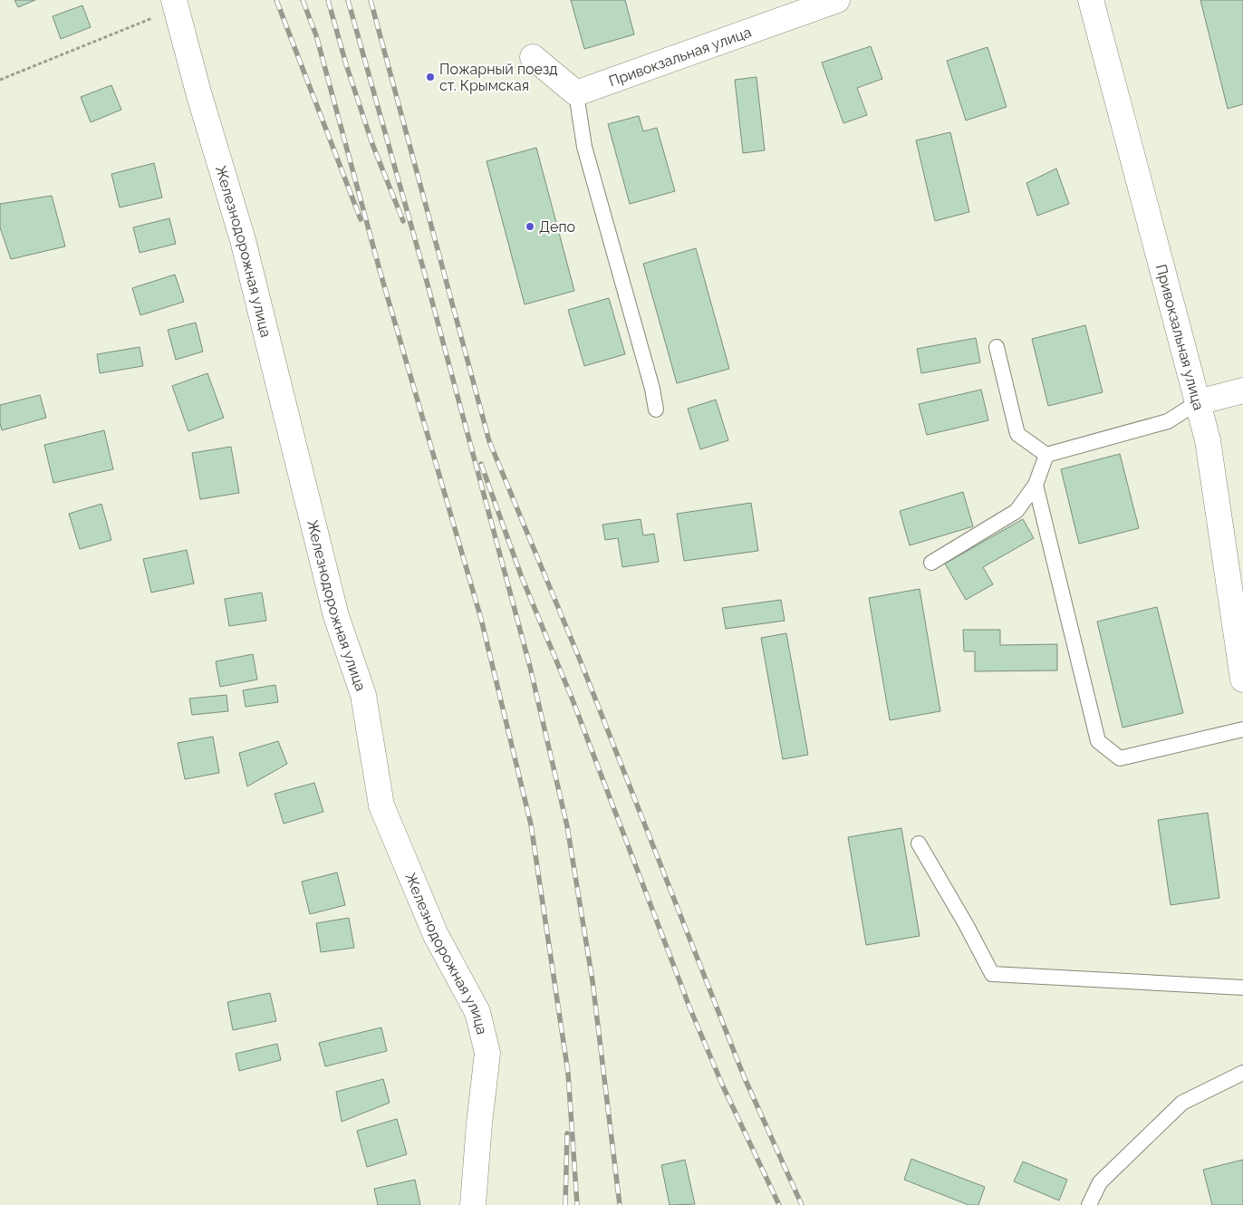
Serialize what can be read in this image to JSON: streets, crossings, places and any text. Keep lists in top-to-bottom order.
{
  "streets": {
    "street": ["Привокзальная улица", "Железнодорожная улица"]
  },
  "places": ["Пожарный поезд ст. Крымская", "Депо"]
}
